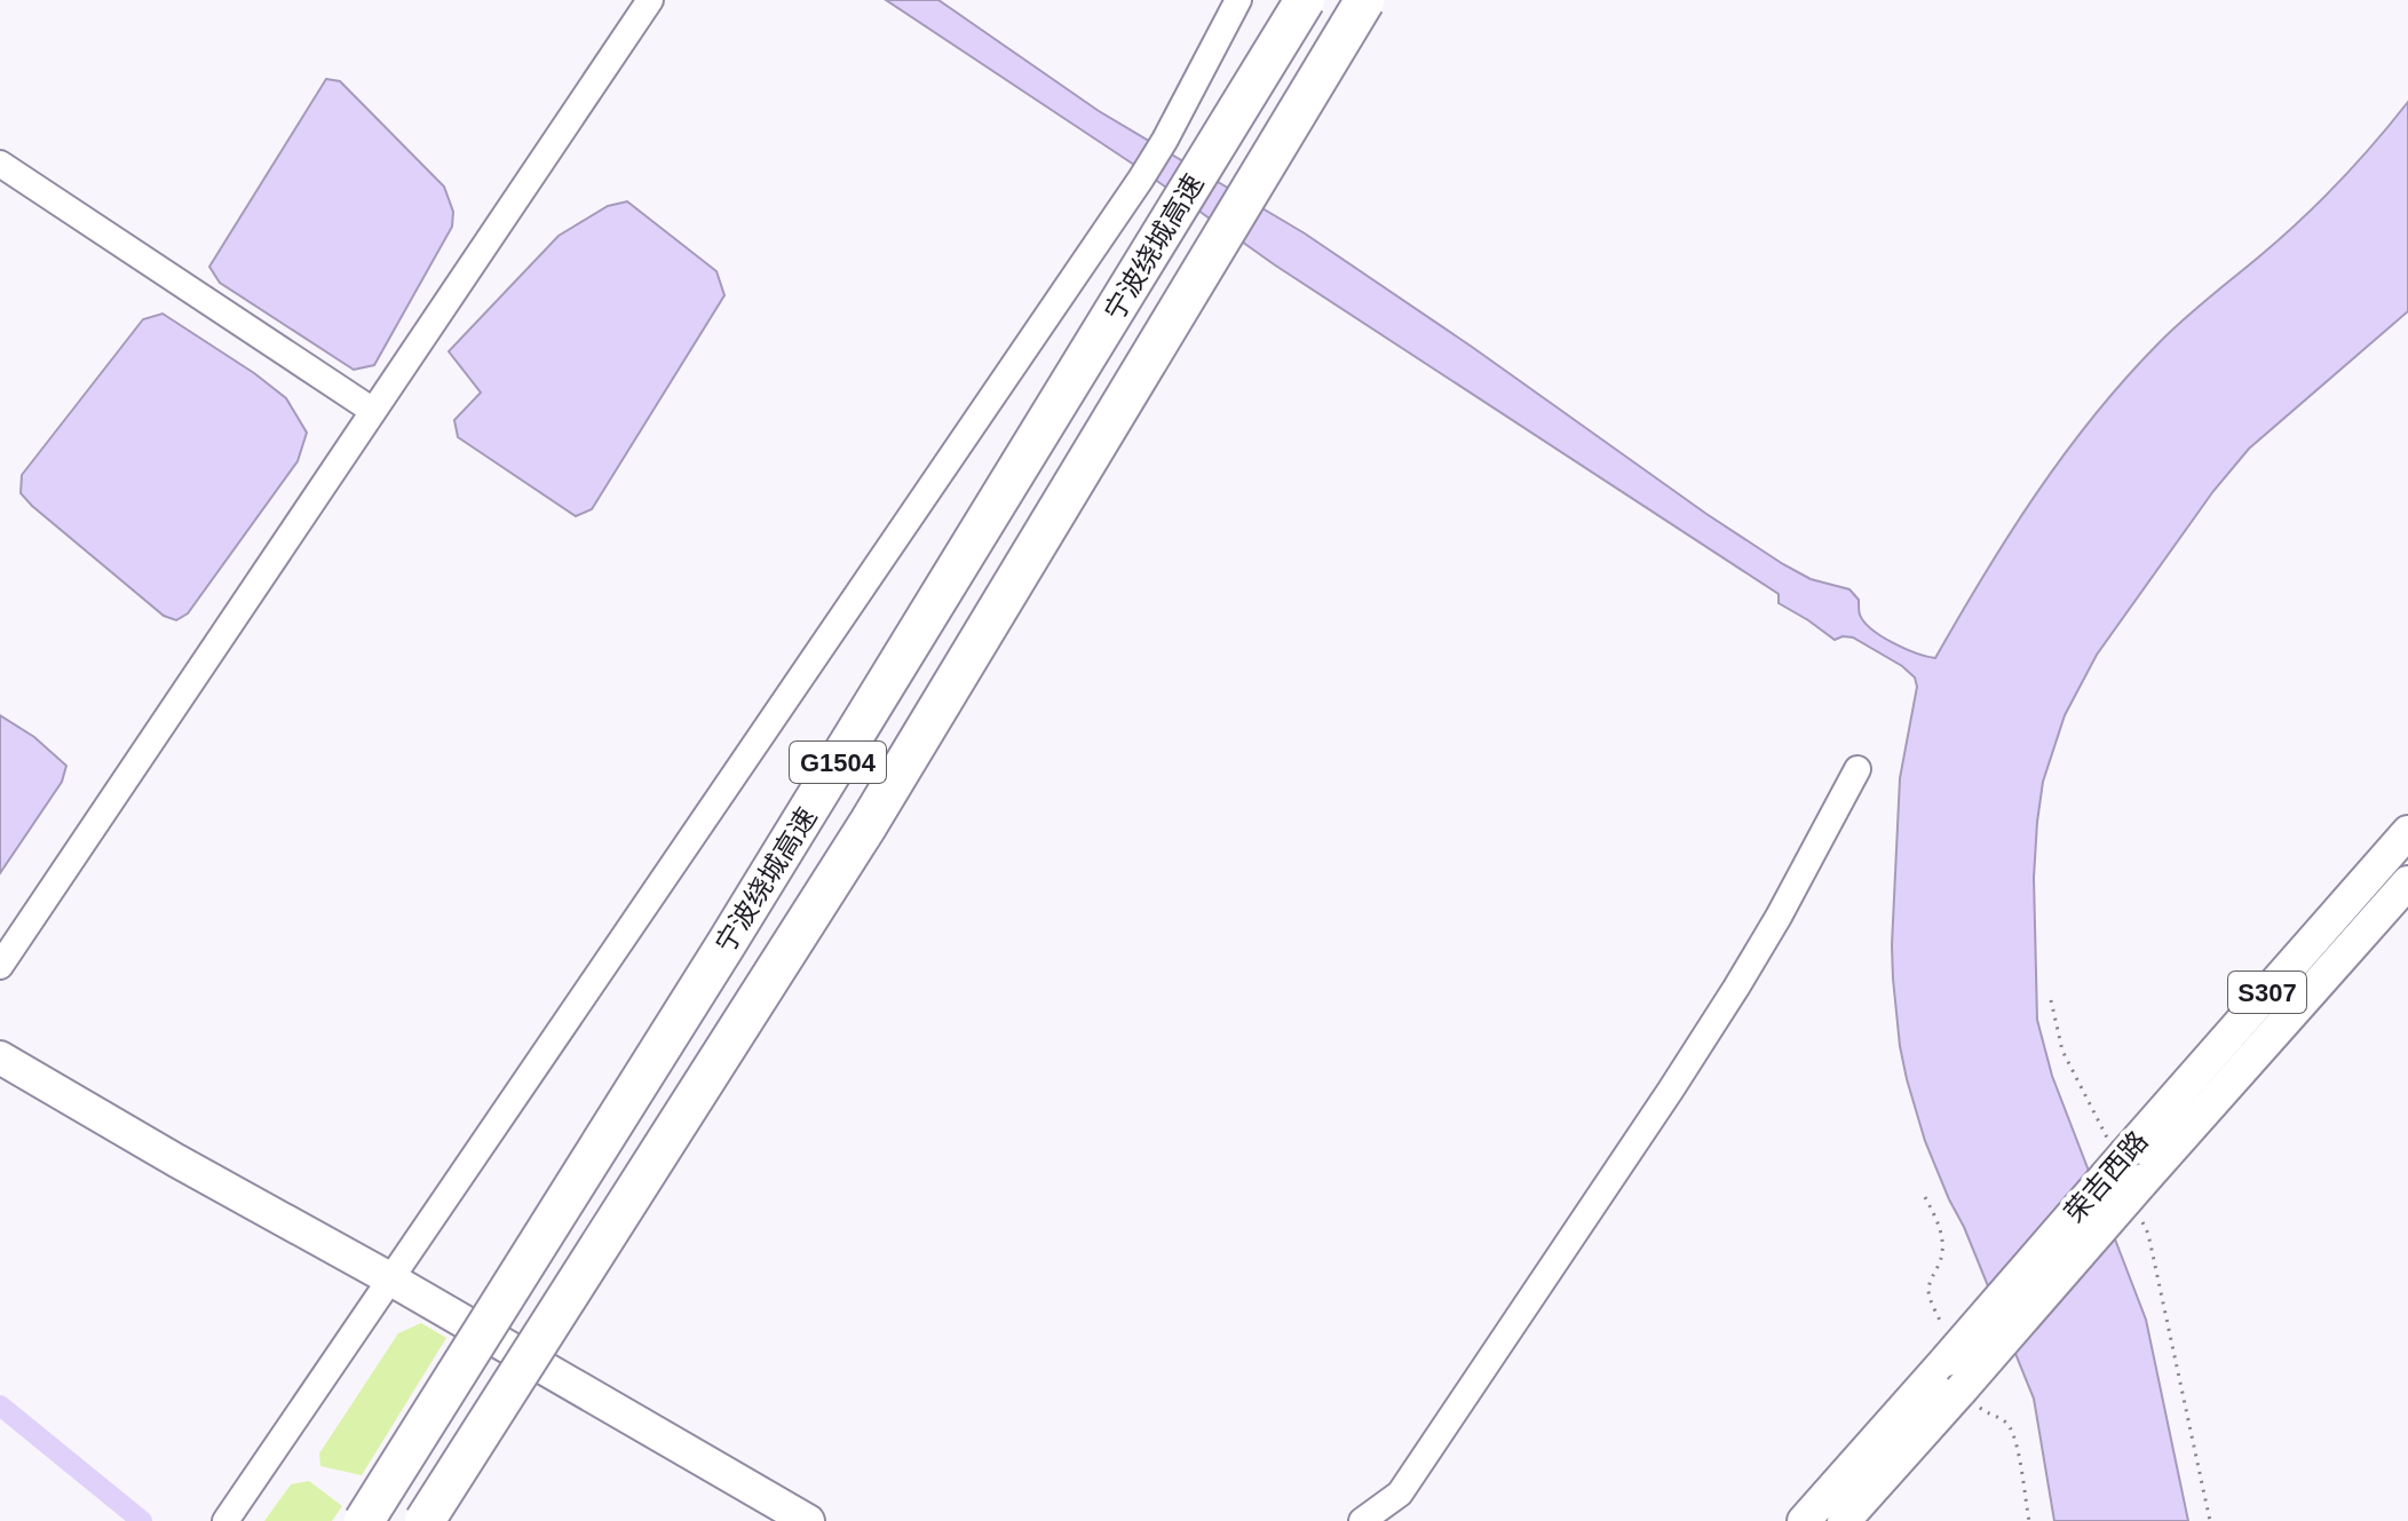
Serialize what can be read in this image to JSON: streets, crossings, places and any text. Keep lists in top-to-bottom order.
{
  "streets": {
    "highway": ["宁波绕城高速", "G1504"],
    "main road": ["S307", "荣吉西路"]
  }
}
